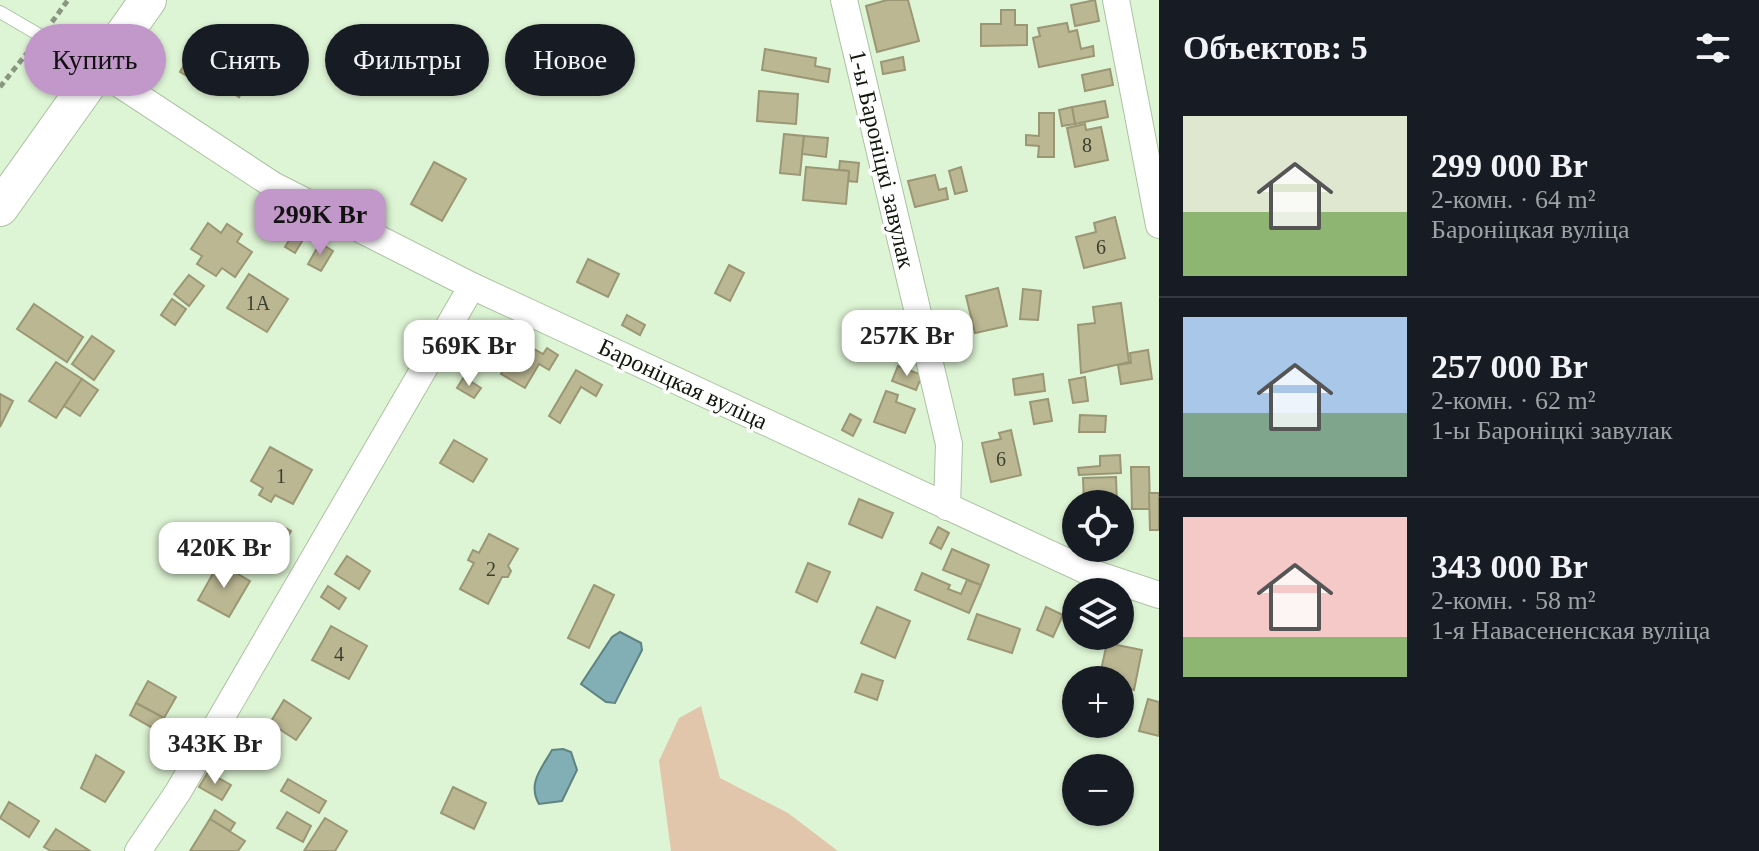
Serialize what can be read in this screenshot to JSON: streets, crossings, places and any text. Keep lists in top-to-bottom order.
{
  "streets": {
    "street": ["1-ы Бароніцкі завулак", "Бароніцкая вуліца"]
  },
  "crossings": [
    ["1-ы Бароніцкі завулак", "Бароніцкая вуліца"]
  ],
  "house_numbers": [
    "8",
    "6",
    "1А",
    "6",
    "1",
    "2",
    "4"
  ],
  "page": {
    "heading": "Объектов: 5",
    "chip": [
      "Купить",
      "Снять",
      "Фильтры",
      "Новое"
    ],
    "list": [
      {
        "name": "299 000 Br",
        "note": "2-комн. · 64 m² · Бароніцкая вуліца"
      },
      {
        "name": "257 000 Br",
        "note": "2-комн. · 62 m² · 1-ы Бароніцкі завулак"
      },
      {
        "name": "343 000 Br",
        "note": "2-комн. · 58 m² · 1-я Навасененская вуліца"
      }
    ],
    "price": [
      "299K Br",
      "257K Br",
      "569K Br",
      "420K Br",
      "343K Br"
    ],
    "map_buttons": ["+", "−"]
  }
}
